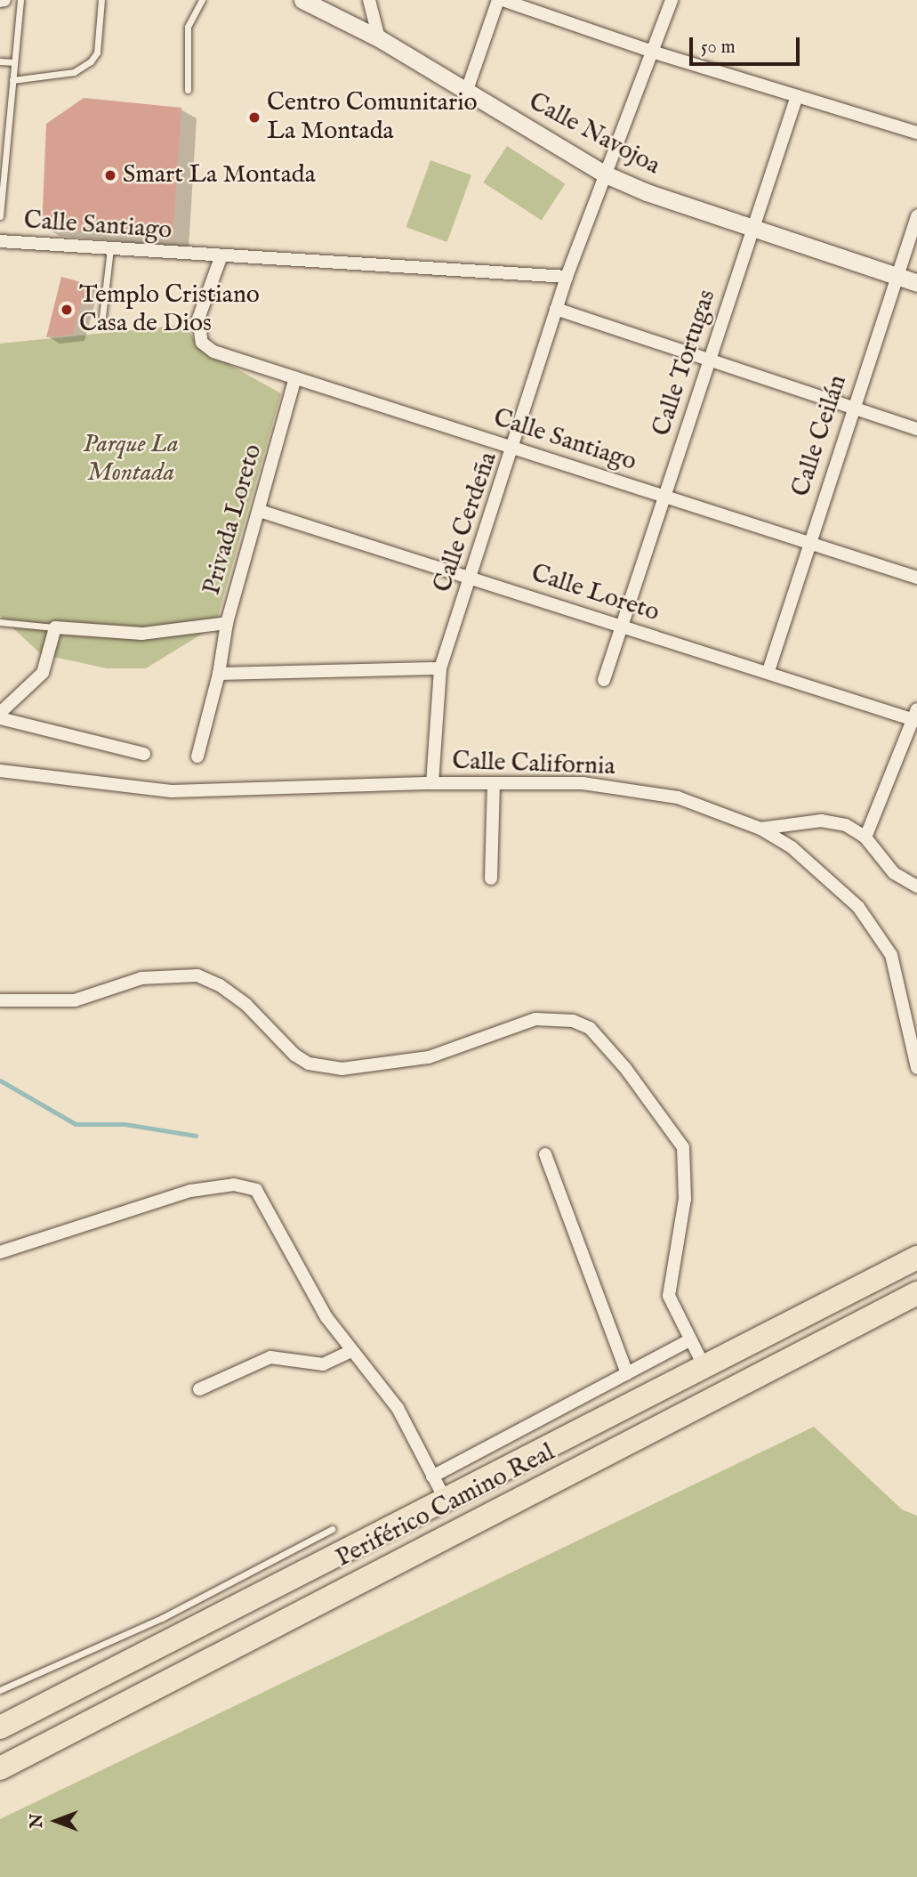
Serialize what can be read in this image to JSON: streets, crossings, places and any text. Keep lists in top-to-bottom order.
{
  "streets": {
    "highway": ["Periférico Camino Real"],
    "main road": ["Calle Navojoa"],
    "street": [
      "Calle Santiago",
      "Calle Tortugas",
      "Calle Ceilán",
      "Privada Loreto",
      "Calle Cerdeña",
      "Calle Loreto",
      "Calle California"
    ]
  },
  "crossings": [
    ["Calle Navojoa", "Calle Tortugas"],
    ["Calle Navojoa", "Calle Ceilán"],
    ["Calle Navojoa", "Calle Cerdeña"],
    ["Calle Santiago", "Calle Tortugas"],
    ["Calle Santiago", "Calle Ceilán"],
    ["Calle Santiago", "Privada Loreto"],
    ["Calle Santiago", "Calle Cerdeña"],
    ["Calle Tortugas", "Calle Loreto"],
    ["Calle Ceilán", "Calle Loreto"],
    ["Privada Loreto", "Calle Loreto"],
    ["Calle Cerdeña", "Calle Loreto"],
    ["Calle Cerdeña", "Calle California"]
  ],
  "parks": ["Parque La Montada"],
  "places": ["Centro Comunitario La Montada", "Smart La Montada", "Templo Cristiano Casa de Dios"],
  "scale_bar": "50 m",
  "north": "left"
}
